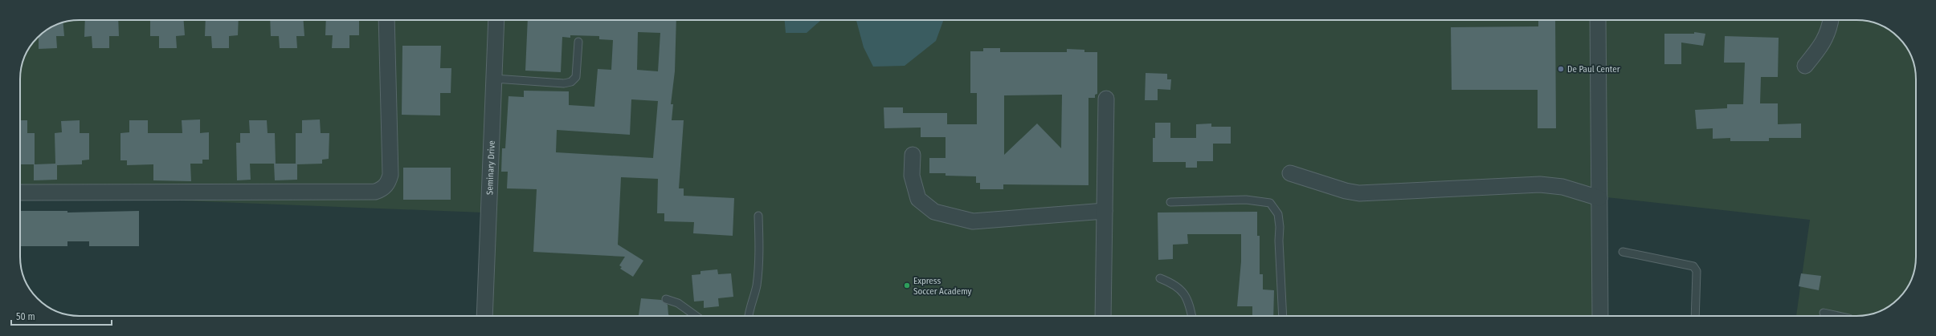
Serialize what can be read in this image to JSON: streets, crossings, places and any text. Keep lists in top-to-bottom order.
{
  "streets": {
    "street": ["Seminary Drive"]
  },
  "places": ["De Paul Center", "Express Soccer Academy"],
  "scale_bar": "50 m"
}
